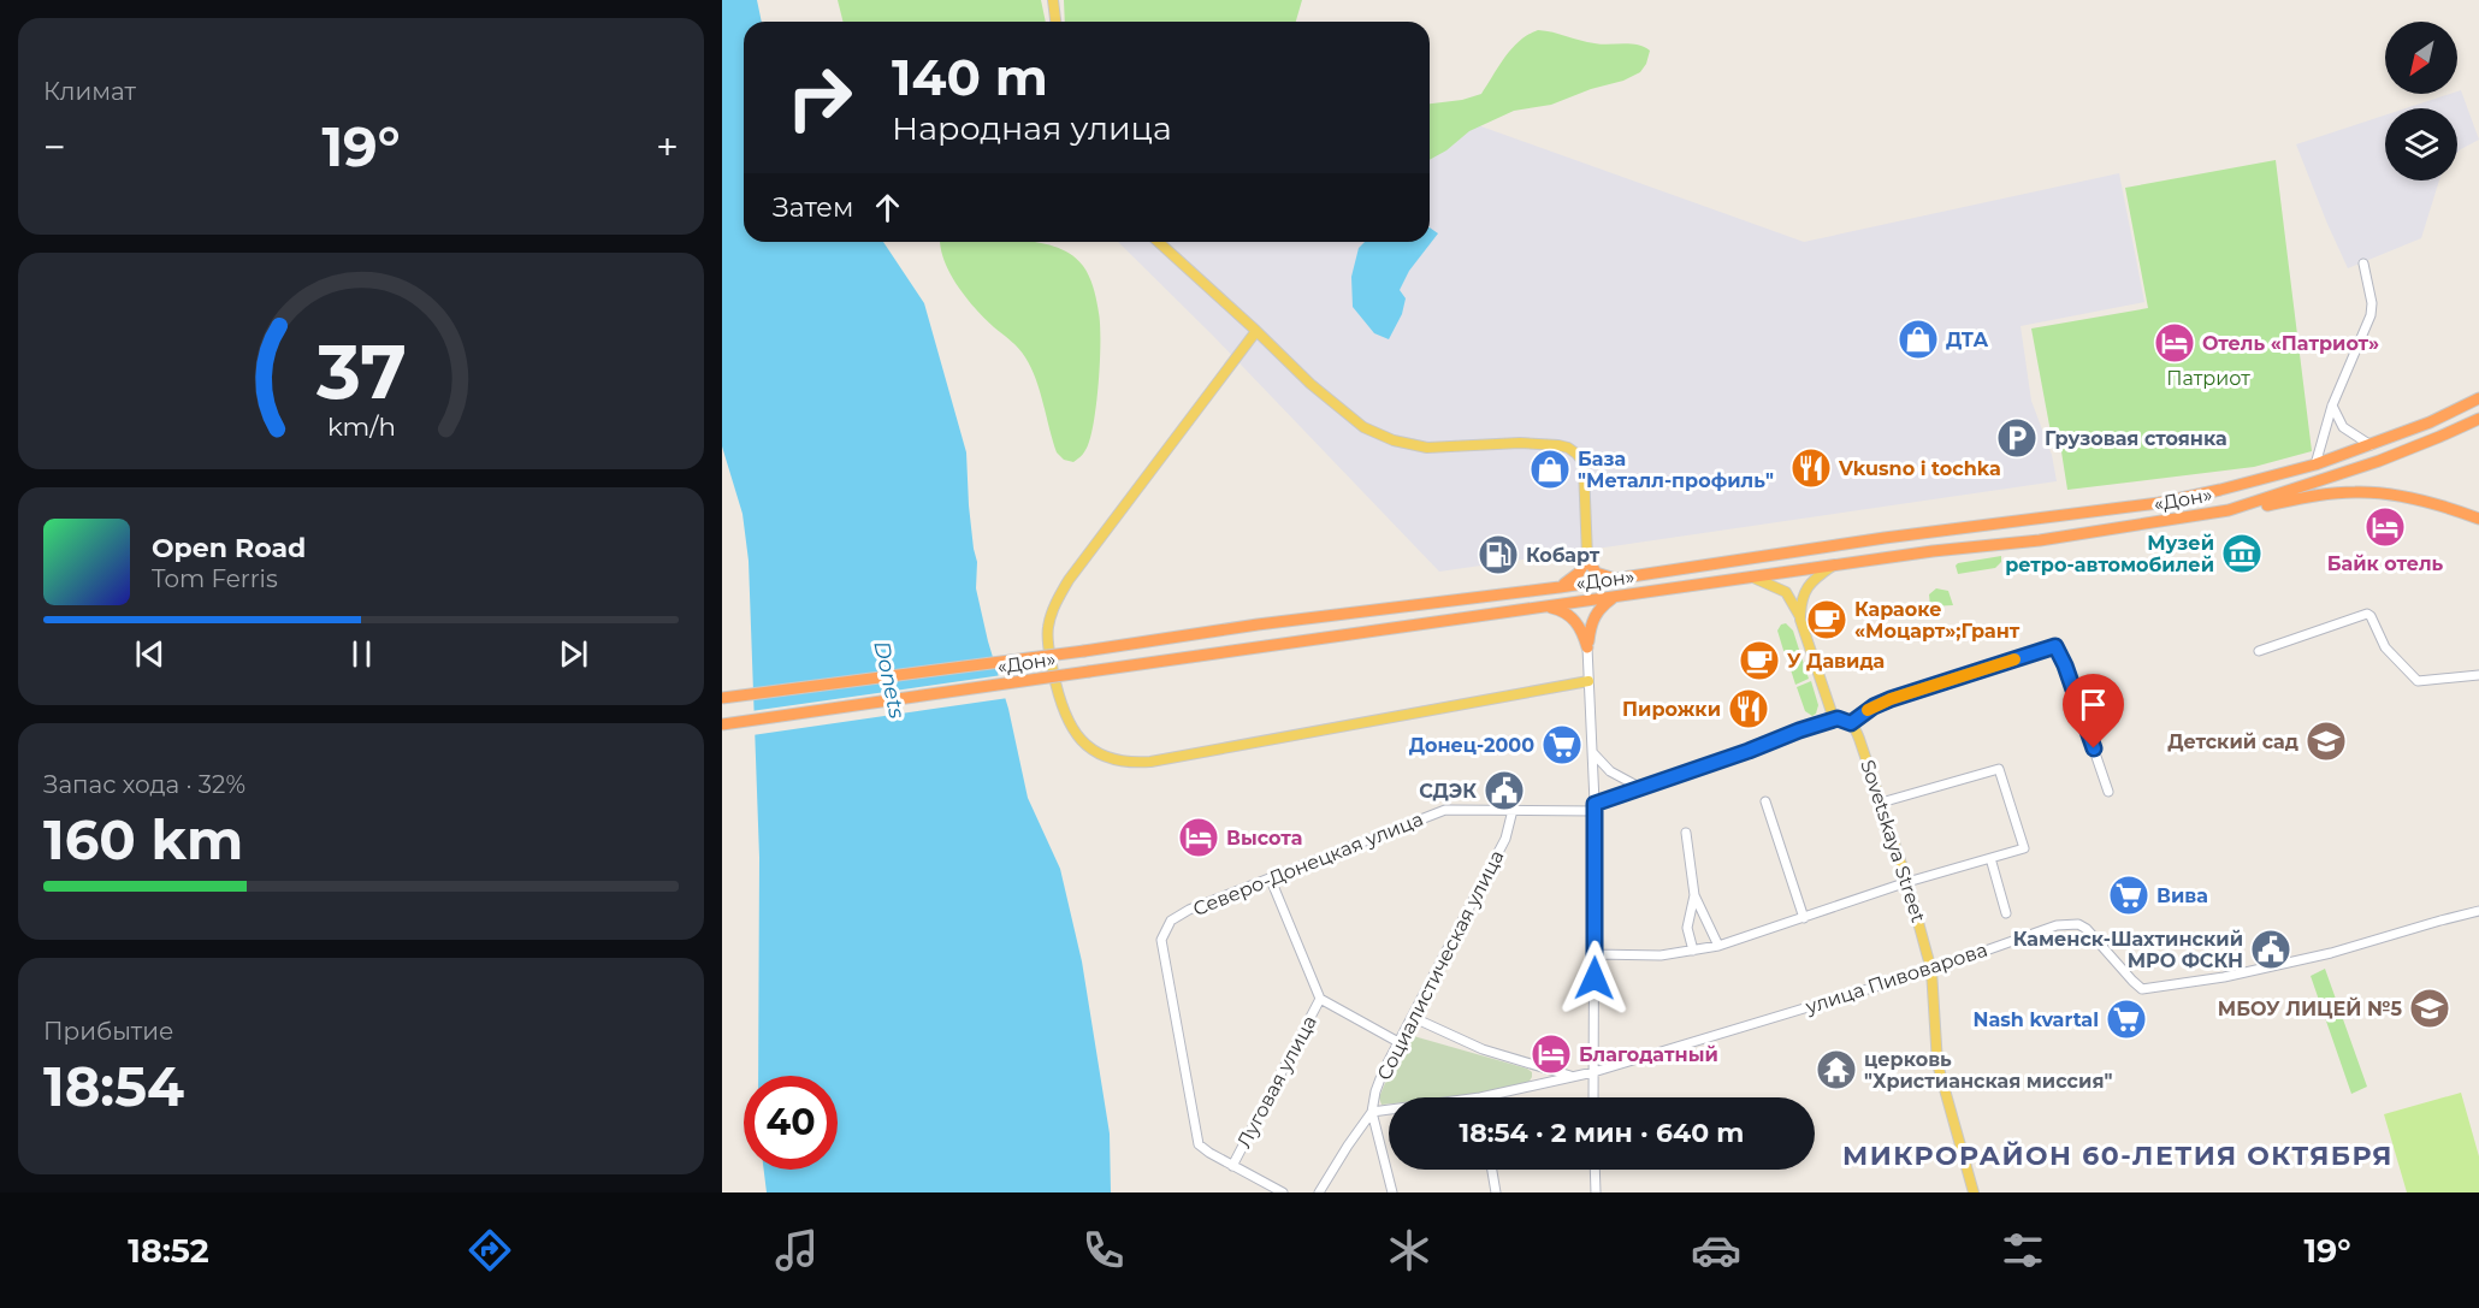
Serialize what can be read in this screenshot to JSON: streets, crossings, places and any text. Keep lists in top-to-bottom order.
{
  "streets": {
    "highway": ["«Дон»"],
    "main road": ["Sovetskaya Street"],
    "street": [
      "Северо-Донецкая улица",
      "Социалистическая улица",
      "улица Пивоварова",
      "Луговая улица"
    ]
  },
  "crossings": [
    ["«Дон»", "Sovetskaya Street"],
    ["Sovetskaya Street", "улица Пивоварова"],
    ["Северо-Донецкая улица", "Социалистическая улица"],
    ["Северо-Донецкая улица", "Луговая улица"],
    ["Социалистическая улица", "улица Пивоварова"]
  ],
  "districts": ["МИКРОРАЙОН 60-ЛЕТИЯ ОКТЯБРЯ"],
  "water": ["Donets"],
  "parks": ["Патриот"],
  "places": {
    "shop": ["ДТА", "База \"Металл-профиль\""],
    "hotel": [
      "Отель «Патриот»",
      "Байк отель",
      "Высота",
      "Благодатный"
    ],
    "parking": ["Грузовая стоянка"],
    "restaurant": ["Vkusno i tochka", "Пирожки"],
    "museum": ["Музей ретро-автомобилей"],
    "fuel station": ["Кобарт"],
    "cafe": ["Караоке «Моцарт»;Грант", "У Давида"],
    "school or university": ["Детский сад", "МБОУ ЛИЦЕЙ №5"],
    "supermarket": ["Донец-2000", "Вива", "Nash kvartal"],
    "public building": ["СДЭК", "Каменск-Шахтинский МРО ФСКН"],
    "temple": ["церковь \"Христианская миссия\""]
  },
  "north": "bottom left",
  "page": {
    "tile": [
      "Климат",
      ["Запас хода · 32%", "160 km"],
      ["Прибытие", "18:54"]
    ],
    "turn": ["140 m", "Народная улица"],
    "heat": ["−", "19°", "+"],
    "then": "Затем",
    "song": ["Open Road", "Tom Ferris"],
    "limit": "40",
    "trip": "18:54 · 2 мин · 640 m",
    "tabs": ["18:52", "19°"],
    "gauge": ["37", "km/h"]
  }
}
